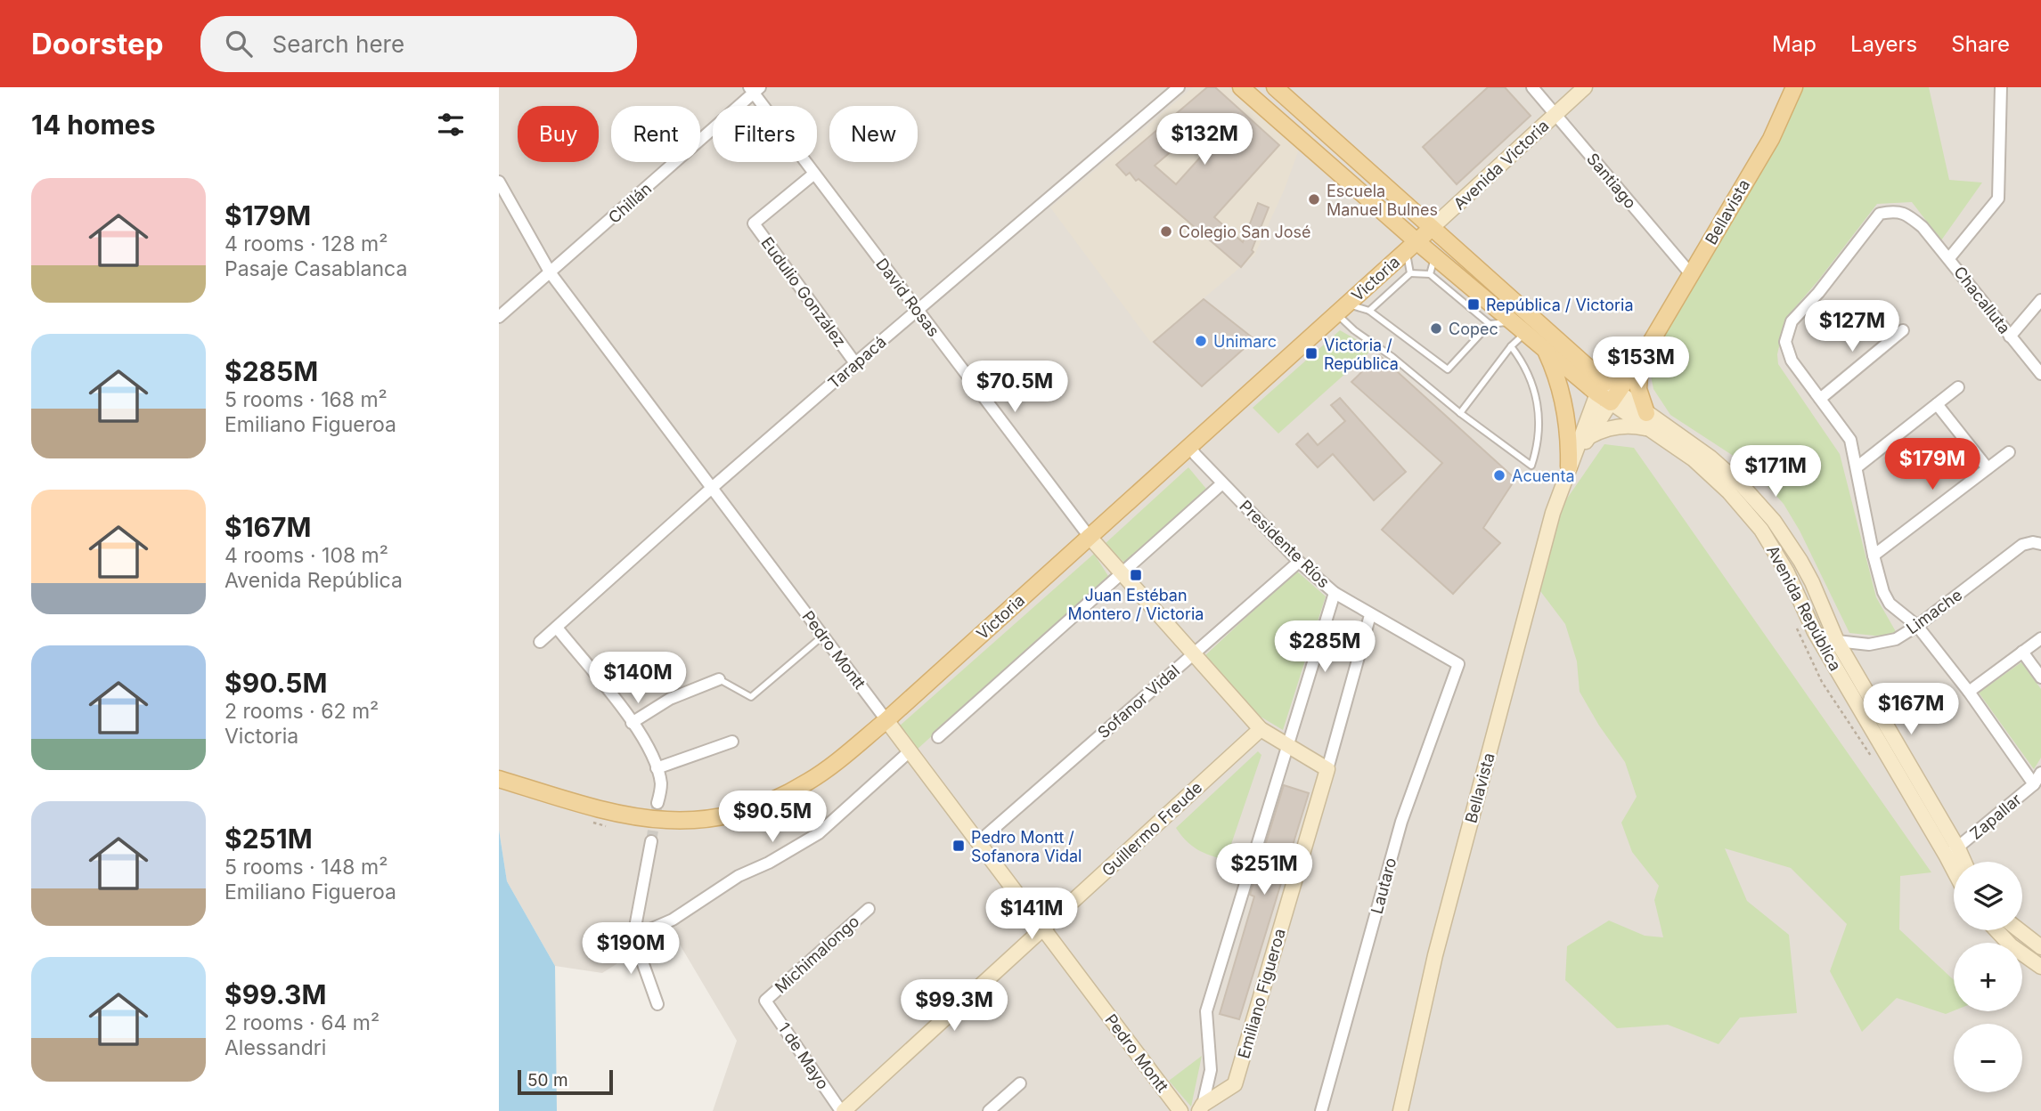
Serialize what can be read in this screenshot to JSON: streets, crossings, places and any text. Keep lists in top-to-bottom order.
{
  "streets": {
    "main road": [
      "Avenida Victoria",
      "Bellavista",
      "Victoria",
      "Avenida República"
    ],
    "street": [
      "Santiago",
      "Chillán",
      "Eudulio González",
      "David Rosas",
      "Chacalluta",
      "Tarapacá",
      "Presidente Ríos",
      "Limache",
      "Pedro Montt",
      "Sofanor Vidal",
      "Zapallar",
      "Guillermo Freude",
      "Lautaro",
      "Michimalongo",
      "Emiliano Figueroa",
      "1 de Mayo"
    ]
  },
  "crossings": [
    ["Avenida Victoria", "Santiago"],
    ["Avenida Victoria", "Victoria"],
    ["Avenida Victoria", "Avenida República"],
    ["Santiago", "Bellavista"],
    ["Chillán", "David Rosas"],
    ["Chillán", "Pedro Montt"],
    ["Bellavista", "Avenida República"],
    ["Victoria", "David Rosas"],
    ["Victoria", "Presidente Ríos"],
    ["Victoria", "Avenida República"],
    ["Victoria", "Pedro Montt"],
    ["Eudulio González", "David Rosas"],
    ["Eudulio González", "Tarapacá"],
    ["David Rosas", "Tarapacá"],
    ["Tarapacá", "Pedro Montt"],
    ["Presidente Ríos", "Sofanor Vidal"],
    ["Presidente Ríos", "Lautaro"],
    ["Presidente Ríos", "Emiliano Figueroa"],
    ["Avenida República", "Limache"],
    ["Avenida República", "Zapallar"],
    ["Pedro Montt", "Sofanor Vidal"],
    ["Pedro Montt", "Guillermo Freude"],
    ["Guillermo Freude", "1 de Mayo"],
    ["Michimalongo", "1 de Mayo"]
  ],
  "places": {
    "other": [
      "Escuela Manuel Bulnes",
      "Colegio San José",
      "Copec",
      "Unimarc",
      "Acuenta"
    ],
    "transit": [
      "República / Victoria",
      "Victoria / República",
      "Juan Estéban Montero / Victoria",
      "Pedro Montt / Sofanora Vidal"
    ]
  },
  "scale_bar": "50 m",
  "page": {
    "header": "Doorstep",
    "search": "Search here",
    "nav": ["Map", "Layers", "Share"],
    "heading": "14 homes",
    "chip": [
      "Buy",
      "Rent",
      "Filters",
      "New"
    ],
    "price": [
      "$132M",
      "$127M",
      "$153M",
      "$70.5M",
      "$179M",
      "$171M",
      "$285M",
      "$140M",
      "$167M",
      "$90.5M",
      "$251M",
      "$141M",
      "$190M",
      "$99.3M"
    ],
    "list": [
      {
        "name": "$179M",
        "note": "4 rooms · 128 m² · Pasaje Casablanca"
      },
      {
        "name": "$285M",
        "note": "5 rooms · 168 m² · Emiliano Figueroa"
      },
      {
        "name": "$167M",
        "note": "4 rooms · 108 m² · Avenida República"
      },
      {
        "name": "$90.5M",
        "note": "2 rooms · 62 m² · Victoria"
      },
      {
        "name": "$251M",
        "note": "5 rooms · 148 m² · Emiliano Figueroa"
      },
      {
        "name": "$99.3M",
        "note": "2 rooms · 64 m² · Alessandri"
      }
    ],
    "map_buttons": ["+", "−"],
    "scale": "50 m"
  }
}
